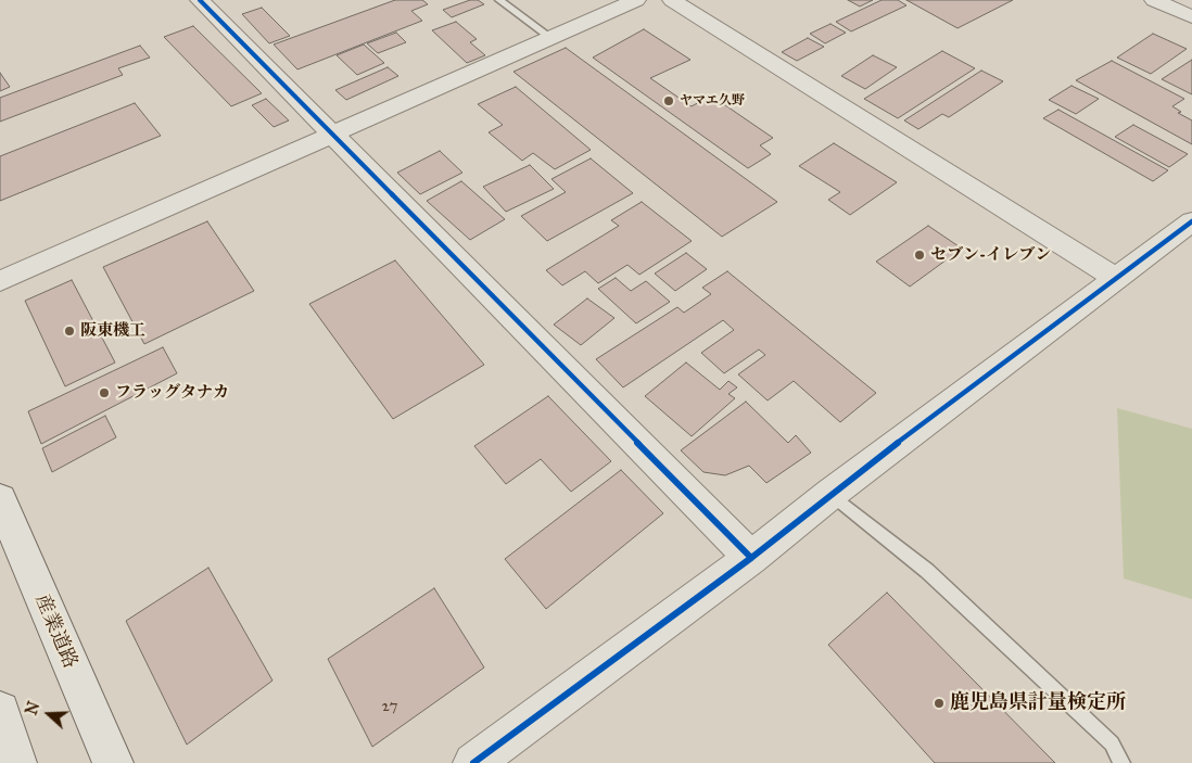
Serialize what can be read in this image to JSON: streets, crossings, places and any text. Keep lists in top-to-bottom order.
{
  "streets": {
    "street": ["産業道路"]
  },
  "places": [
    "ヤマエ久野",
    "セブン-イレブン",
    "阪東機工",
    "フラッグタナカ",
    "鹿児島県計量検定所"
  ],
  "house_numbers": ["27"],
  "north": "left"
}
